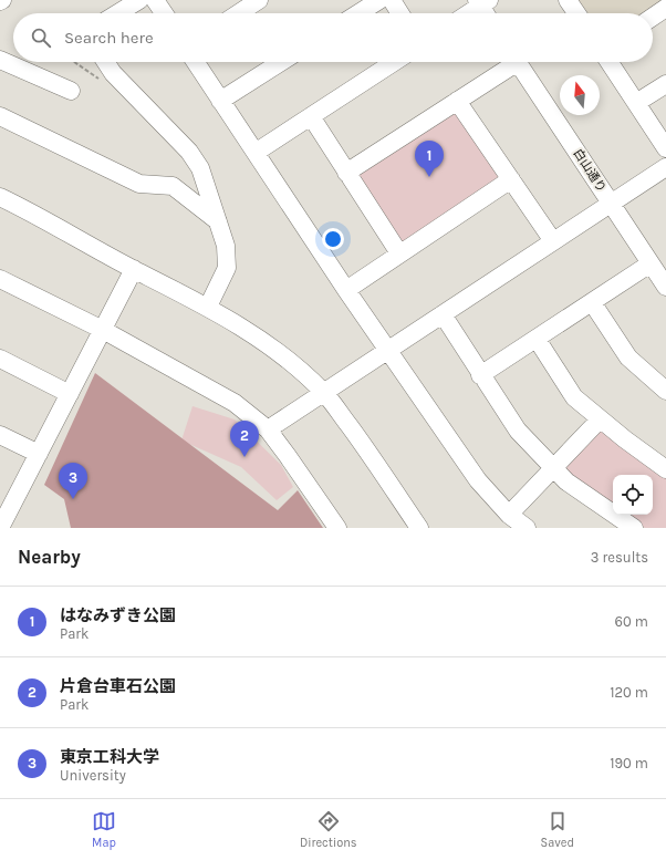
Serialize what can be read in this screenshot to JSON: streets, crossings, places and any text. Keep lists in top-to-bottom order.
{
  "streets": {
    "street": ["白山通り"]
  },
  "north": "top",
  "page": {
    "search": "Search here",
    "pins": ["1", "2", "3"],
    "heading": ["Nearby", "3 results"],
    "list": [
      {
        "mark": "1",
        "name": "はなみずき公園",
        "note": "Park",
        "value": "60 m"
      },
      {
        "mark": "2",
        "name": "片倉台車石公園",
        "note": "Park",
        "value": "120 m"
      },
      {
        "mark": "3",
        "name": "東京工科大学",
        "note": "University",
        "value": "190 m"
      }
    ],
    "nav": ["Map", "Directions", "Saved"]
  }
}
